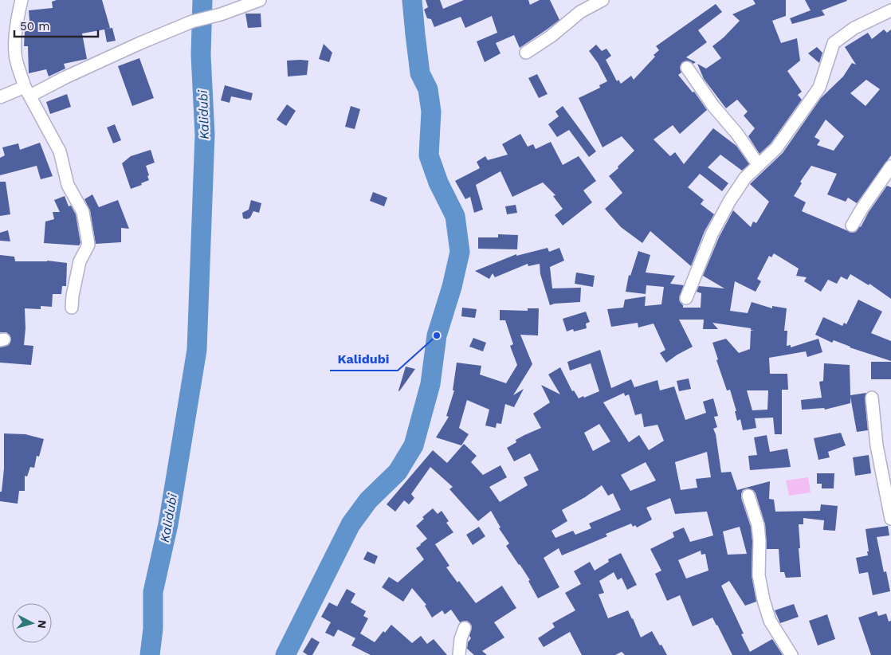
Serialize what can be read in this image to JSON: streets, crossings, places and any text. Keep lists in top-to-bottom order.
{
  "water": ["Kalidubi"],
  "places": ["Kalidubi"],
  "scale_bar": "50 m",
  "north": "right"
}
